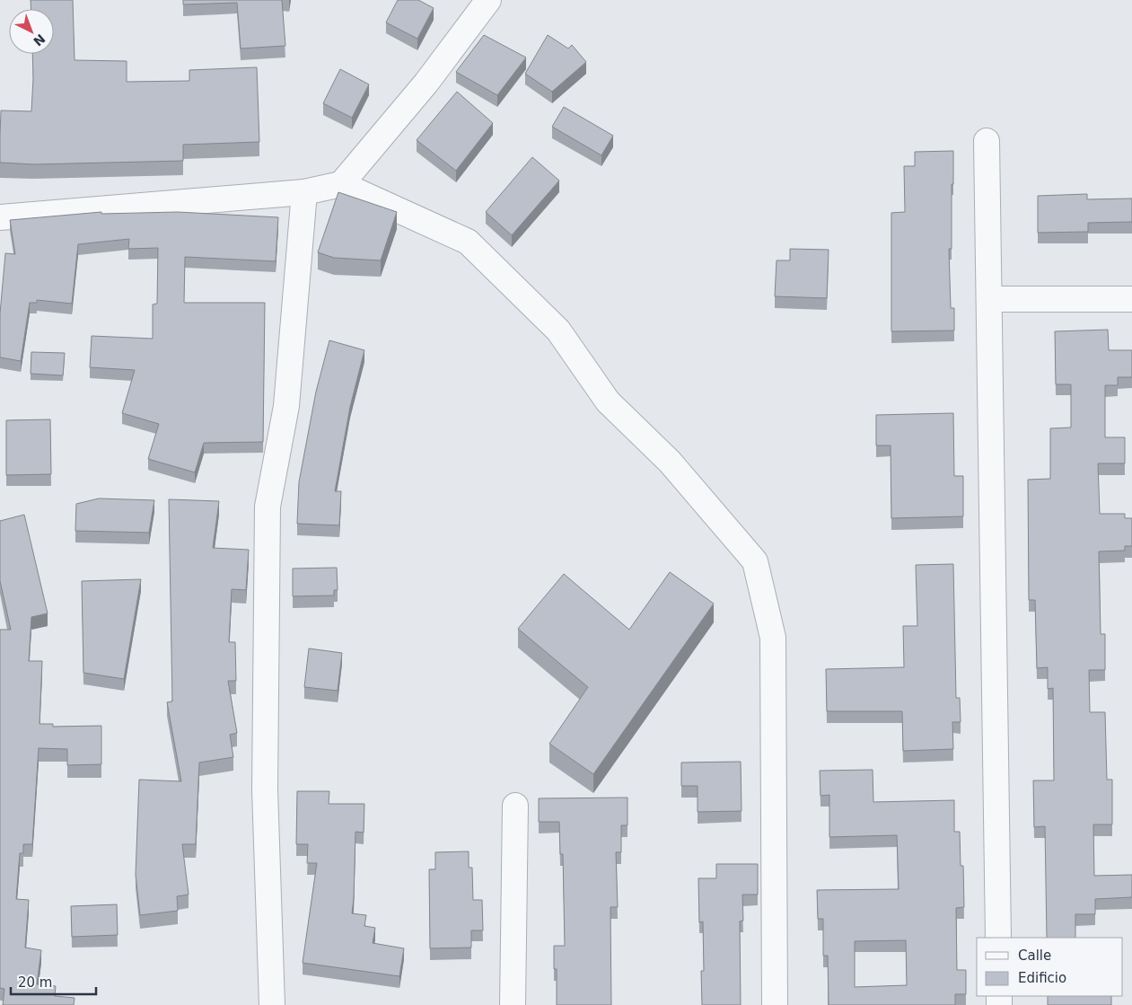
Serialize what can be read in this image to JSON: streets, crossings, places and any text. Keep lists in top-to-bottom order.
{
  "legend": ["Calle", "Edificio"],
  "scale_bar": "20 m",
  "north": "bottom right"
}
